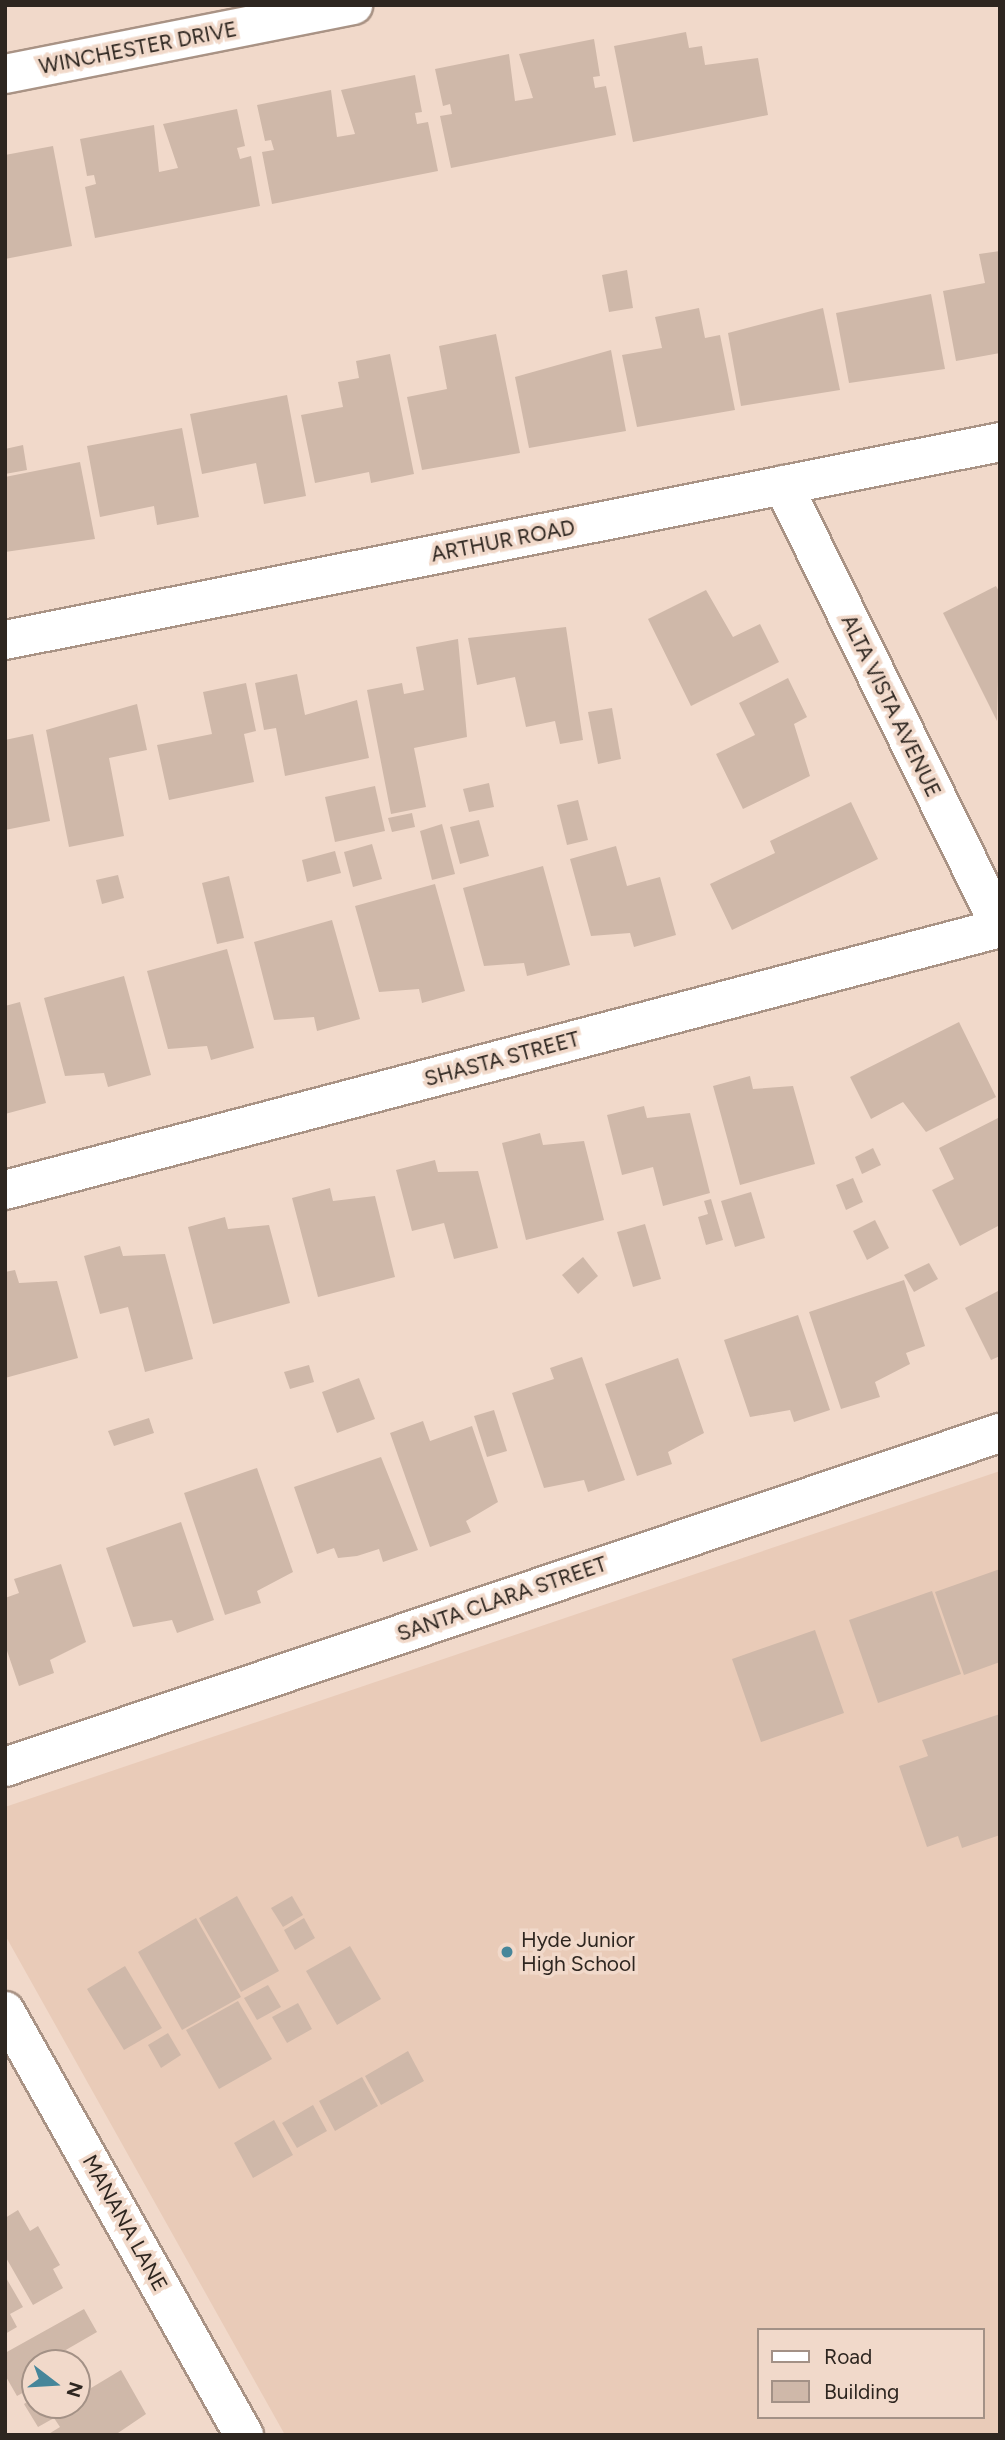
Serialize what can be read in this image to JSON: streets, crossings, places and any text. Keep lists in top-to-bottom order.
{
  "streets": {
    "street": [
      "WINCHESTER DRIVE",
      "ARTHUR ROAD",
      "ALTA VISTA AVENUE",
      "SHASTA STREET",
      "SANTA CLARA STREET",
      "MANANA LANE"
    ]
  },
  "crossings": [
    ["ARTHUR ROAD", "ALTA VISTA AVENUE"],
    ["ALTA VISTA AVENUE", "SHASTA STREET"]
  ],
  "places": ["Hyde Junior High School"],
  "legend": ["Road", "Building"],
  "north": "right"
}
